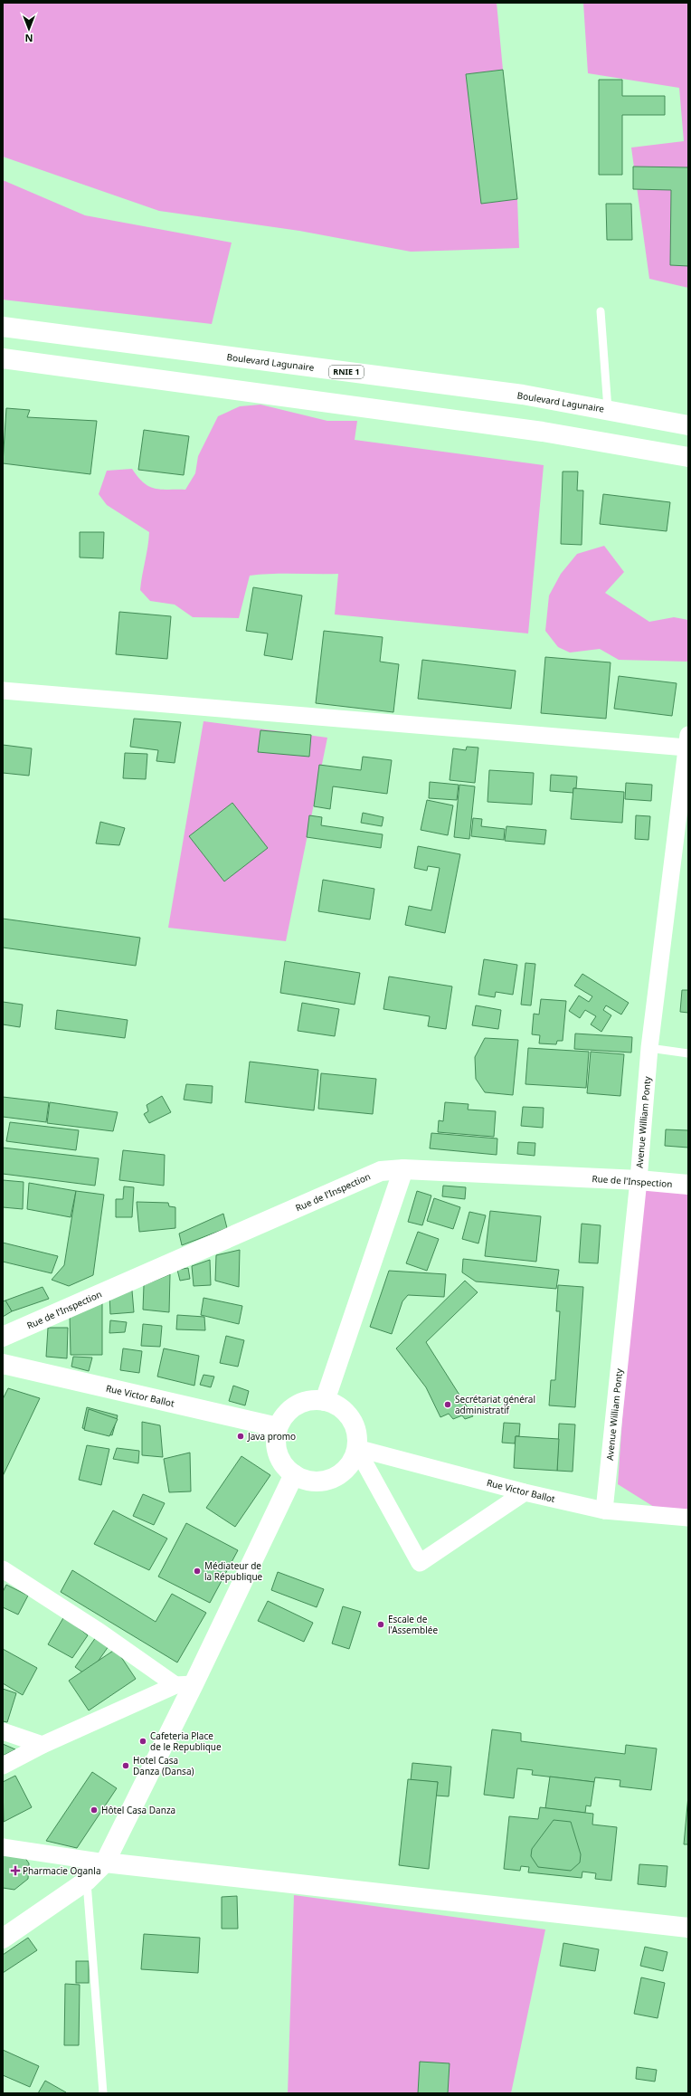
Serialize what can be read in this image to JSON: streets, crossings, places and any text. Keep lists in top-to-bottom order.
{
  "streets": {
    "main road": [
      "Boulevard Lagunaire",
      "RNIE 1",
      "Rue de l'Inspection",
      "Rue Victor Ballot"
    ],
    "street": ["Avenue William Ponty"]
  },
  "crossings": [
    ["Avenue William Ponty", "Rue de l'Inspection"],
    ["Avenue William Ponty", "Rue Victor Ballot"]
  ],
  "places": {
    "other": [
      "Secrétariat général administratif",
      "Java promo",
      "Médiateur de la République",
      "Escale de l'Assemblée",
      "Cafeteria Place de le Republique",
      "Hotel Casa Danza (Dansa)",
      "Hôtel Casa Danza"
    ],
    "health": ["Pharmacie Oganla"]
  },
  "north": "bottom"
}
